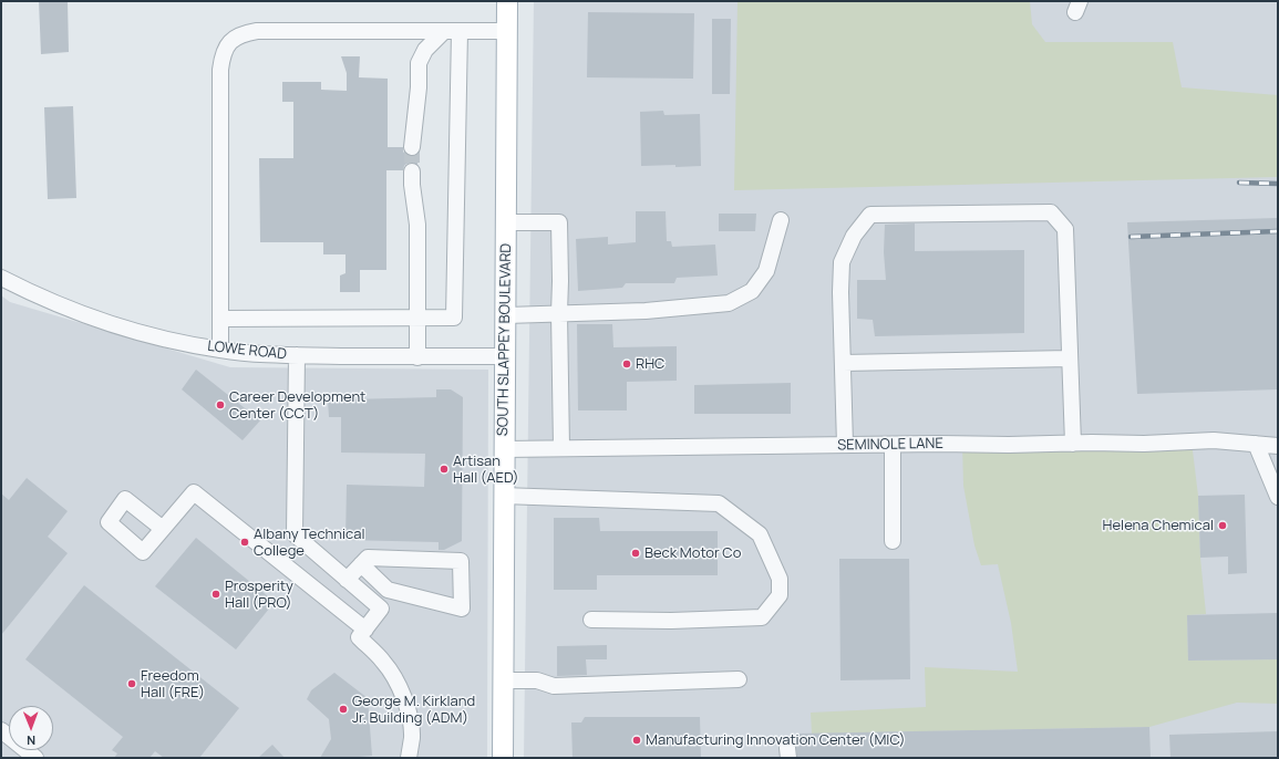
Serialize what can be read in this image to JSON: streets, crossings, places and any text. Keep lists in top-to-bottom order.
{
  "streets": {
    "main road": ["SOUTH SLAPPEY BOULEVARD"],
    "street": ["LOWE ROAD", "SEMINOLE LANE"]
  },
  "crossings": [
    ["SOUTH SLAPPEY BOULEVARD", "LOWE ROAD"],
    ["SOUTH SLAPPEY BOULEVARD", "SEMINOLE LANE"]
  ],
  "places": [
    "RHC",
    "Career Development Center (CCT)",
    "Artisan Hall (AED)",
    "Helena Chemical",
    "Albany Technical College",
    "Beck Motor Co",
    "Prosperity Hall (PRO)",
    "Freedom Hall (FRE)",
    "George M. Kirkland Jr. Building (ADM)",
    "Manufacturing Innovation Center (MIC)"
  ],
  "north": "bottom"
}
